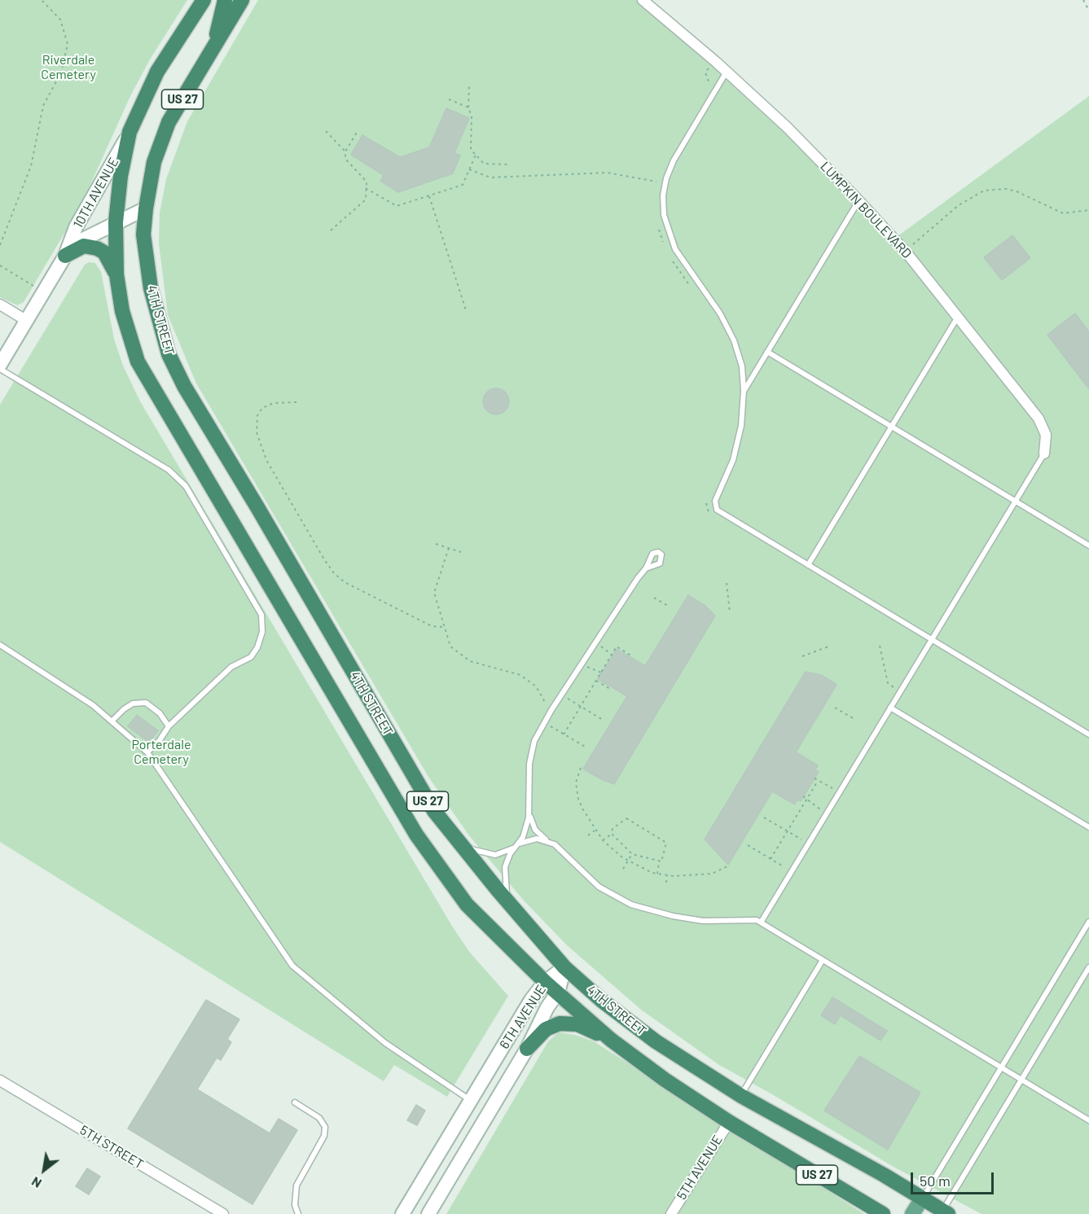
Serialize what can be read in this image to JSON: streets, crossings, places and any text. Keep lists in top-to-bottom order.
{
  "streets": {
    "highway": ["US 27", "4TH STREET"],
    "main road": ["10TH AVENUE", "6TH AVENUE"],
    "street": ["LUMPKIN BOULEVARD", "5TH STREET", "5TH AVENUE"]
  },
  "crossings": [
    ["10TH AVENUE", "4TH STREET"],
    ["4TH STREET", "6TH AVENUE"],
    ["4TH STREET", "5TH AVENUE"]
  ],
  "parks": ["Riverdale Cemetery", "Porterdale Cemetery"],
  "scale_bar": "50 m",
  "north": "bottom left"
}
